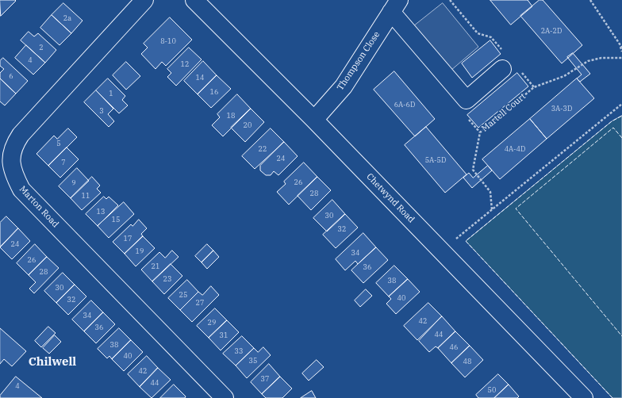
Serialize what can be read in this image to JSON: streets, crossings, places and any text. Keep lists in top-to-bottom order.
{
  "streets": {
    "street": ["Thompson Close", "Chetwynd Road", "Marton Road"],
    "path": ["Martell Court"]
  },
  "crossings": [
    ["Thompson Close", "Chetwynd Road"]
  ],
  "districts": ["Chilwell"],
  "house_numbers": [
    "2a",
    "2A-2D",
    "8-10",
    "2",
    "4",
    "12",
    "6",
    "14",
    "16",
    "1",
    "6A-6D",
    "3A-3D",
    "3",
    "18",
    "20",
    "5",
    "22",
    "4A-4D",
    "24",
    "5A-5D",
    "7",
    "26",
    "9",
    "28",
    "11",
    "13",
    "30",
    "15",
    "32",
    "17",
    "24",
    "19",
    "34",
    "26",
    "21",
    "36",
    "28",
    "23",
    "38",
    "30",
    "25",
    "40",
    "32",
    "27",
    "34",
    "42",
    "29",
    "36",
    "44",
    "31",
    "38",
    "46",
    "33",
    "40",
    "35",
    "48",
    "42",
    "37",
    "44",
    "4",
    "50"
  ]
}
